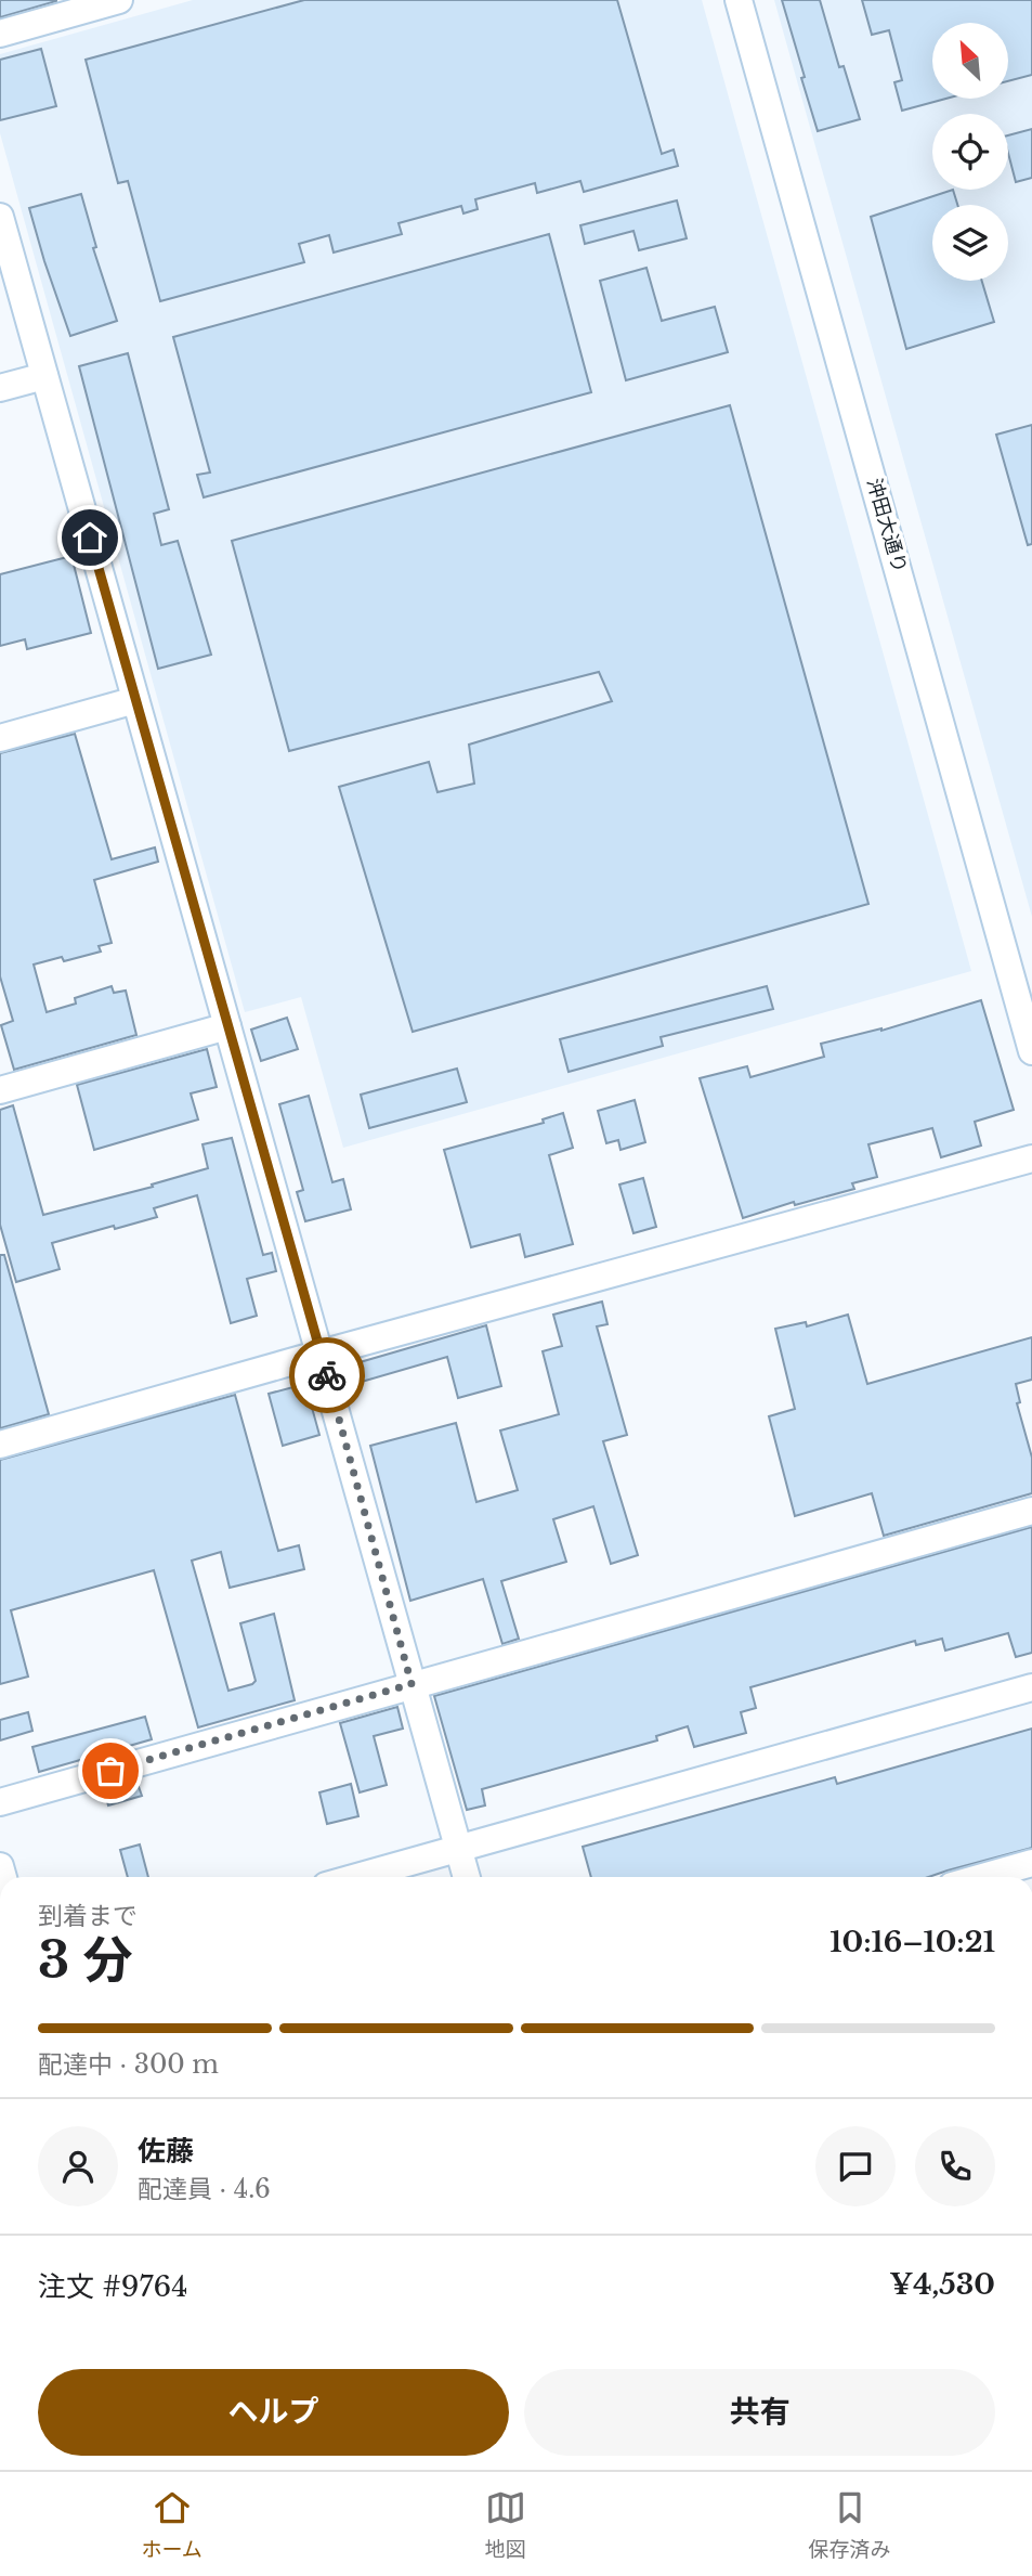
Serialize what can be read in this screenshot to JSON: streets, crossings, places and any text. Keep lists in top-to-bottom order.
{
  "streets": {
    "street": ["沖田大通り"]
  },
  "north": "top left",
  "page": {
    "heading": ["3 分", "到着まで", "10:16–10:21"],
    "panel": [
      "佐藤",
      "配達員 · 4.6",
      "注文 #9764",
      "¥4,530"
    ],
    "bar": "配達中 · 300 m",
    "buttons": ["ヘルプ", "共有"],
    "tabs": ["ホーム", "地図", "保存済み"]
  }
}
